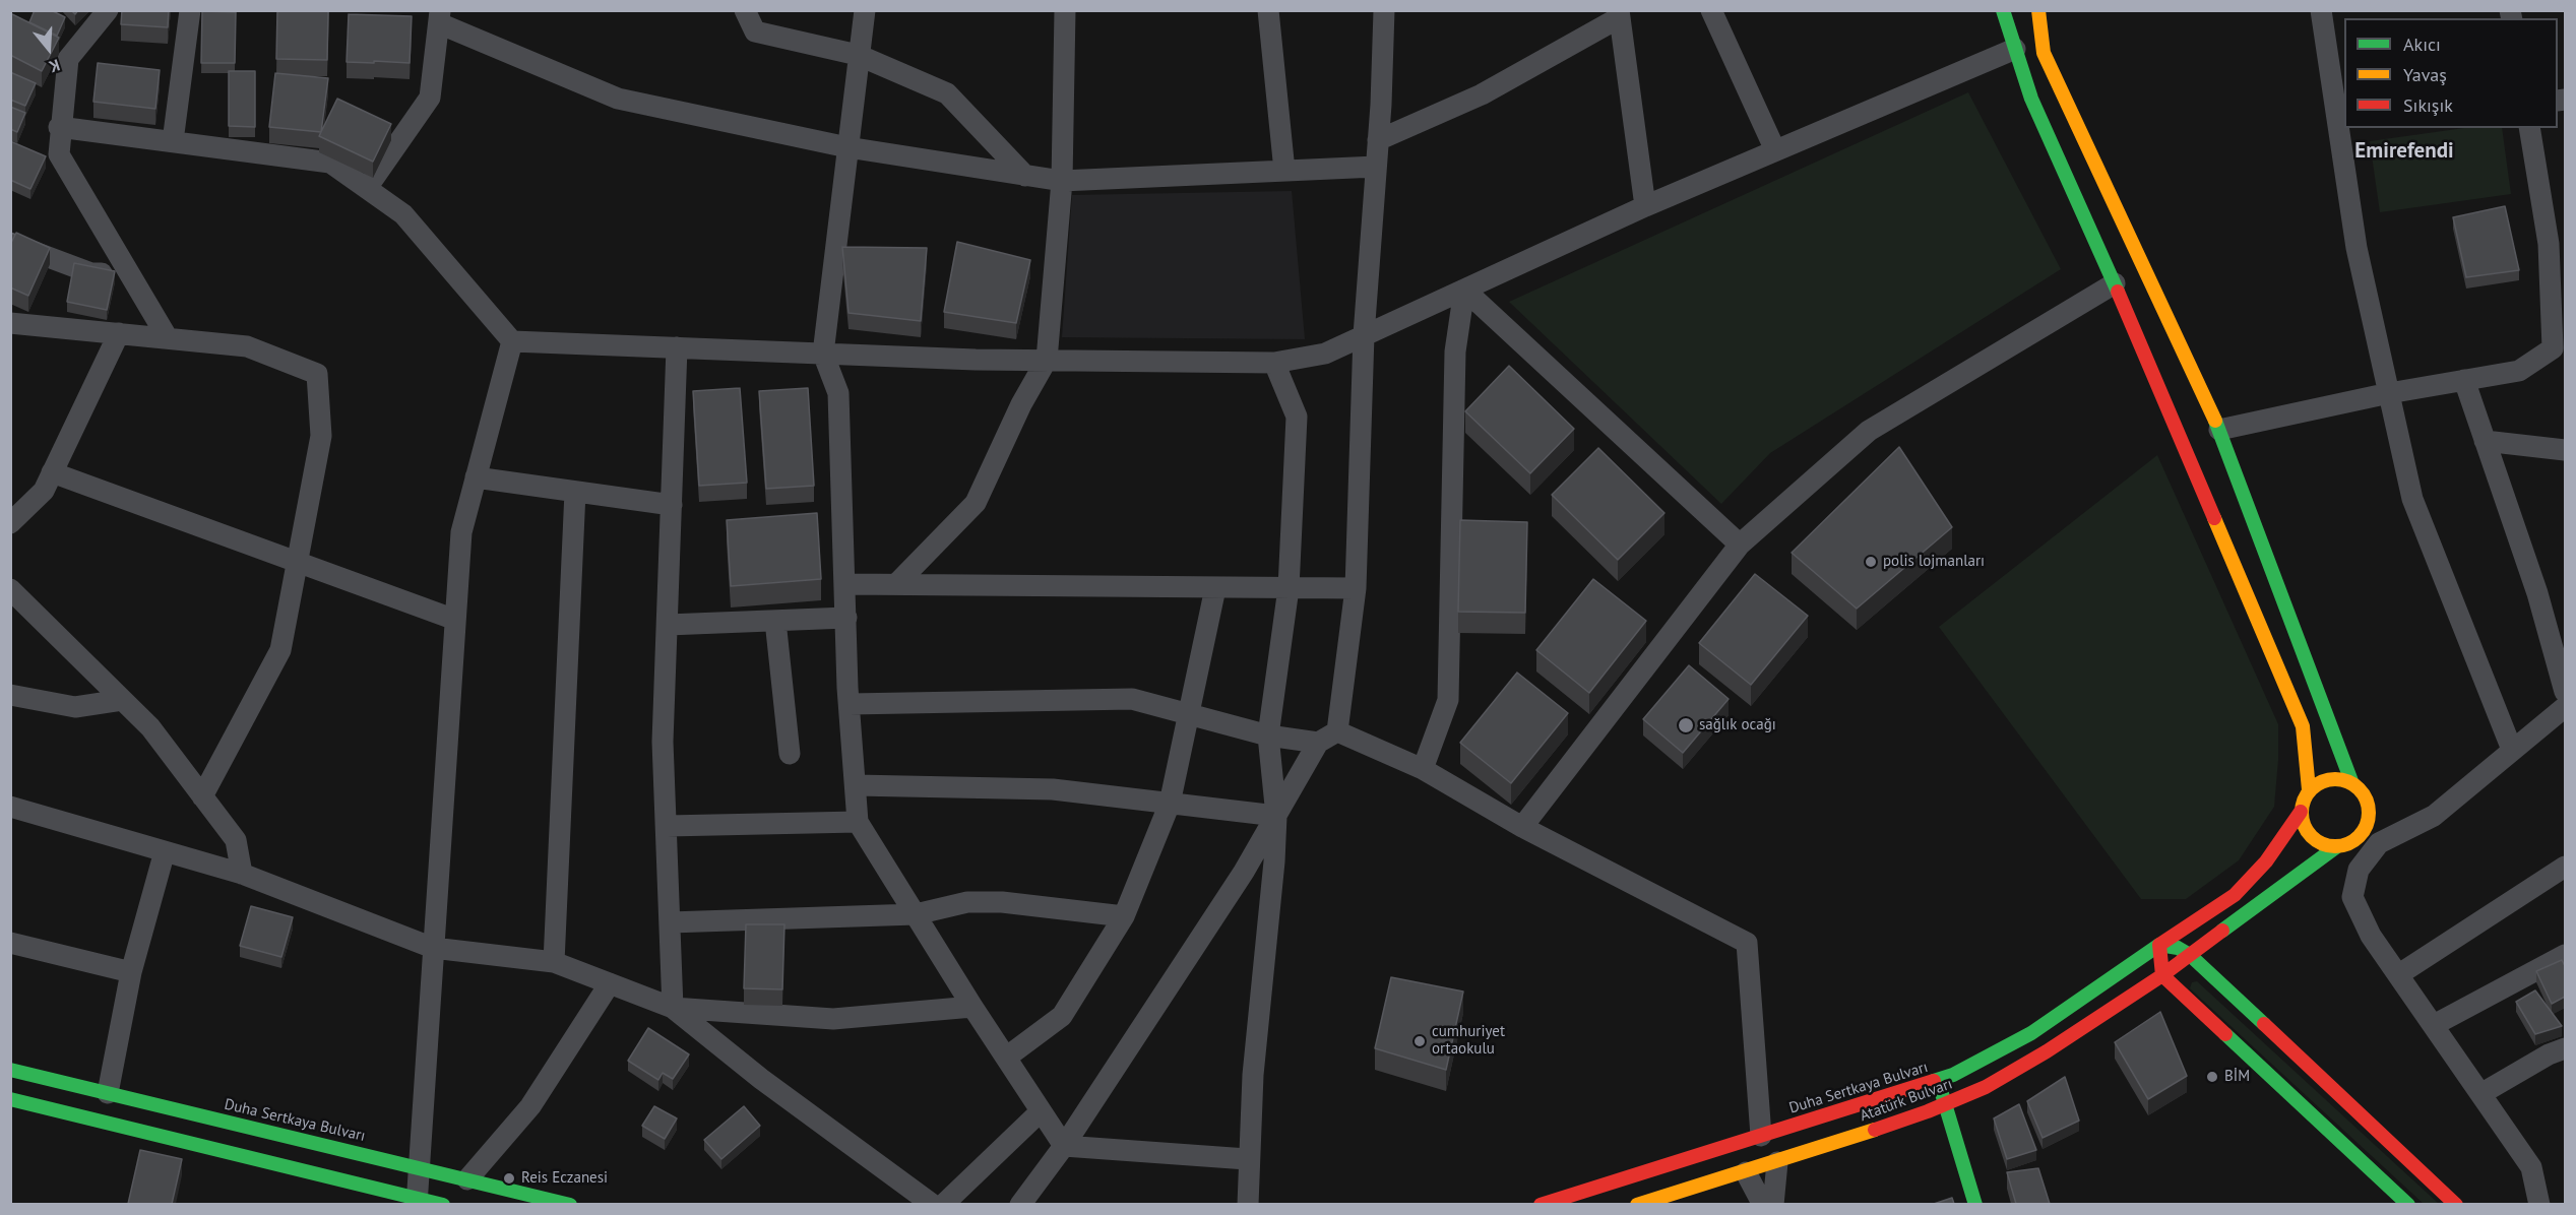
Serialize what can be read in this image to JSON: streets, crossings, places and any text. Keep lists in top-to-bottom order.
{
  "streets": {
    "main road": ["Duha Sertkaya Bulvarı", "Atatürk Bulvarı"]
  },
  "crossings": [
    ["Duha Sertkaya Bulvarı", "Atatürk Bulvarı"]
  ],
  "districts": ["Emirefendi"],
  "places": [
    "polis lojmanları",
    "sağlık ocağı",
    "cumhuriyet ortaokulu",
    "BİM",
    "Reis Eczanesi"
  ],
  "legend": ["Akıcı", "Yavaş", "Sıkışık"],
  "north": "bottom"
}
